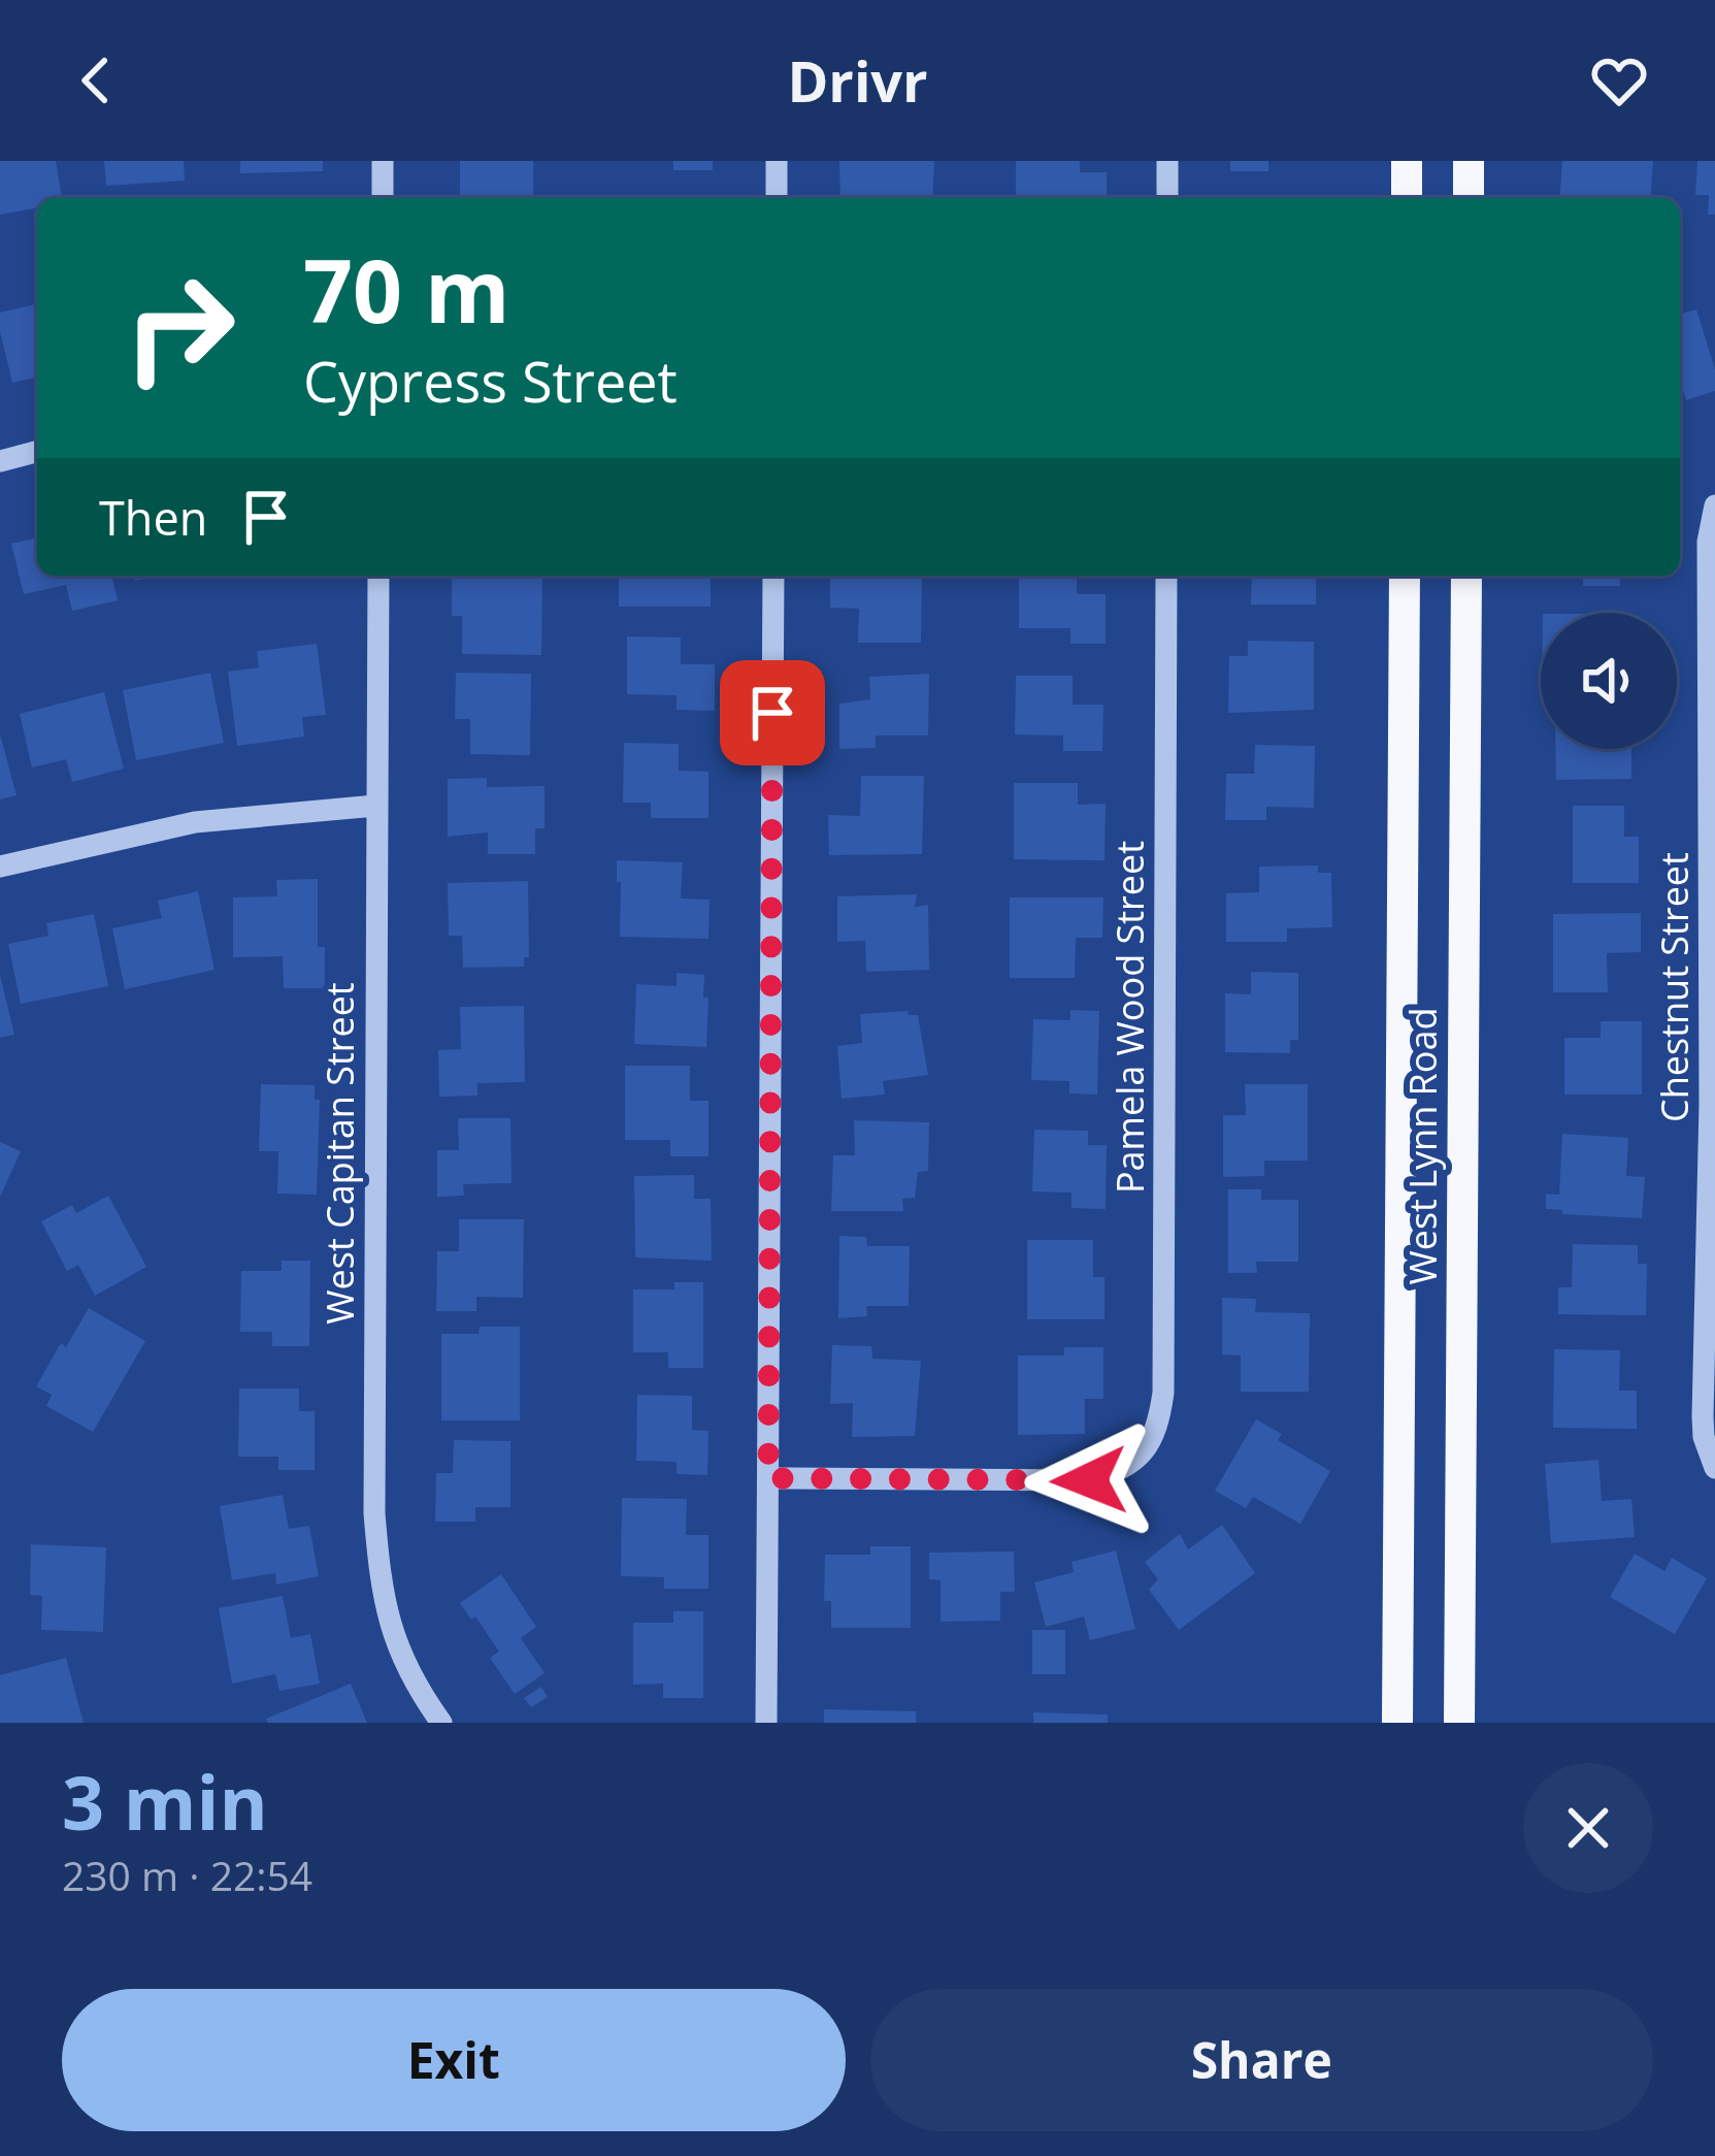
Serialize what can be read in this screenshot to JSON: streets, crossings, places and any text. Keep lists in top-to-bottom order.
{
  "streets": {
    "main road": ["West Lynn Road"],
    "street": ["Chestnut Street", "Pamela Wood Street", "West Capitan Street"]
  },
  "page": {
    "header": "Drivr",
    "turn": ["70 m", "Cypress Street"],
    "then": "Then",
    "heading": ["3 min", "230 m · 22:54"],
    "buttons": ["Exit", "Share"]
  }
}
